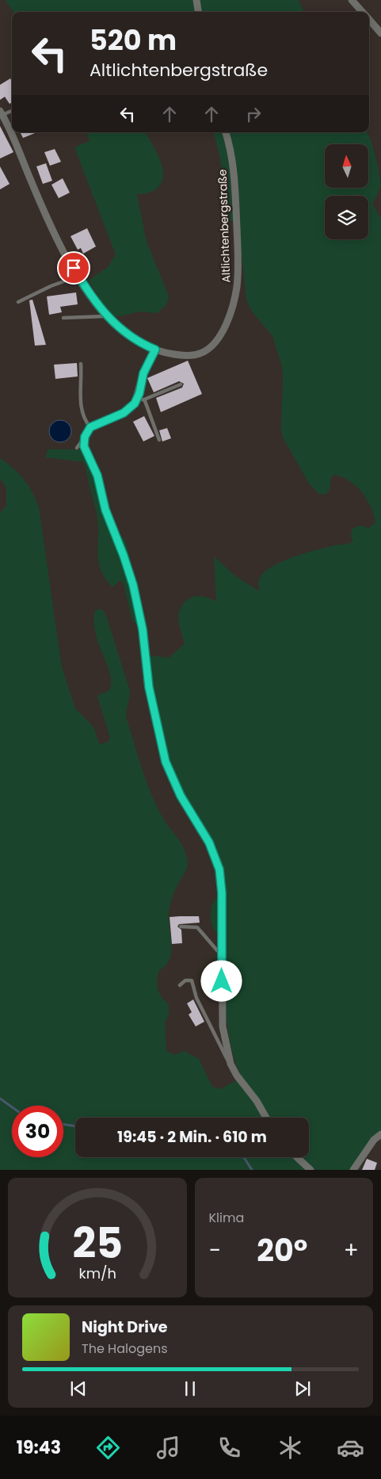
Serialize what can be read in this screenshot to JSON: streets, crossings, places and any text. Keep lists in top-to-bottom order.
{
  "streets": {
    "street": ["Altlichtenbergstraße"]
  },
  "north": "top",
  "page": {
    "turn": ["520 m", "Altlichtenbergstraße"],
    "limit": "30",
    "trip": "19:45 · 2 Min. · 610 m",
    "tile": "Klima",
    "heat": ["−", "20°", "+"],
    "song": ["Night Drive", "The Halogens"],
    "tabs": "19:43",
    "gauge": ["25", "km/h"]
  }
}
